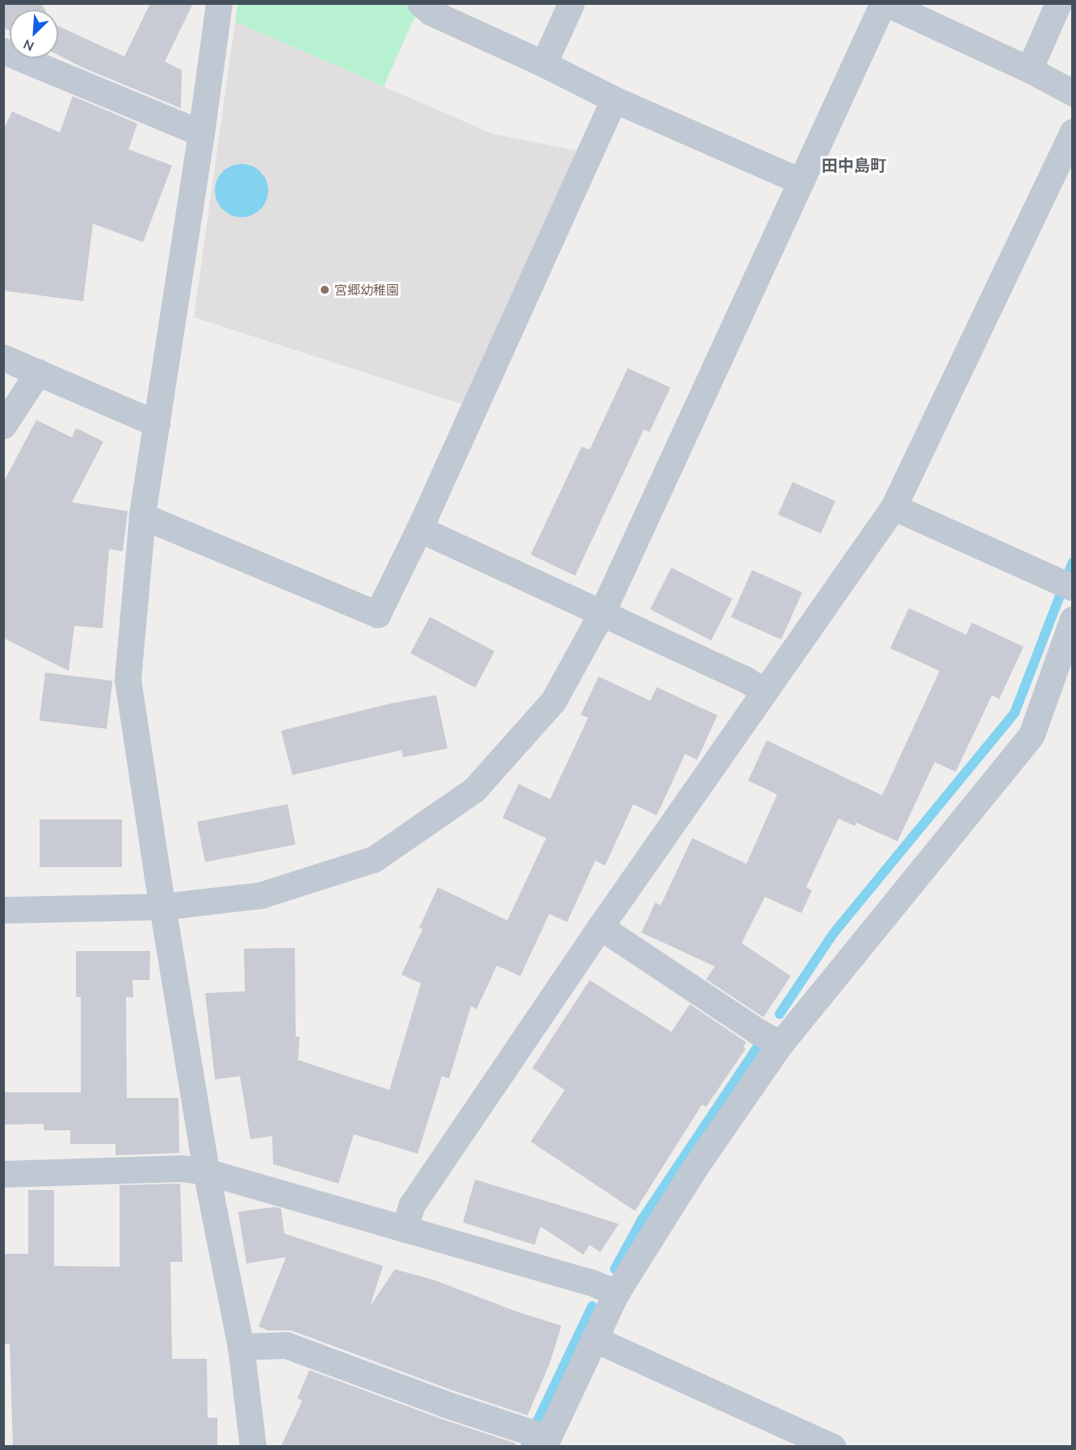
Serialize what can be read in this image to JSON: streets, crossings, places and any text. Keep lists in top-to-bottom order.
{
  "districts": ["田中島町"],
  "places": ["宮郷幼稚園"],
  "north": "bottom left"
}
